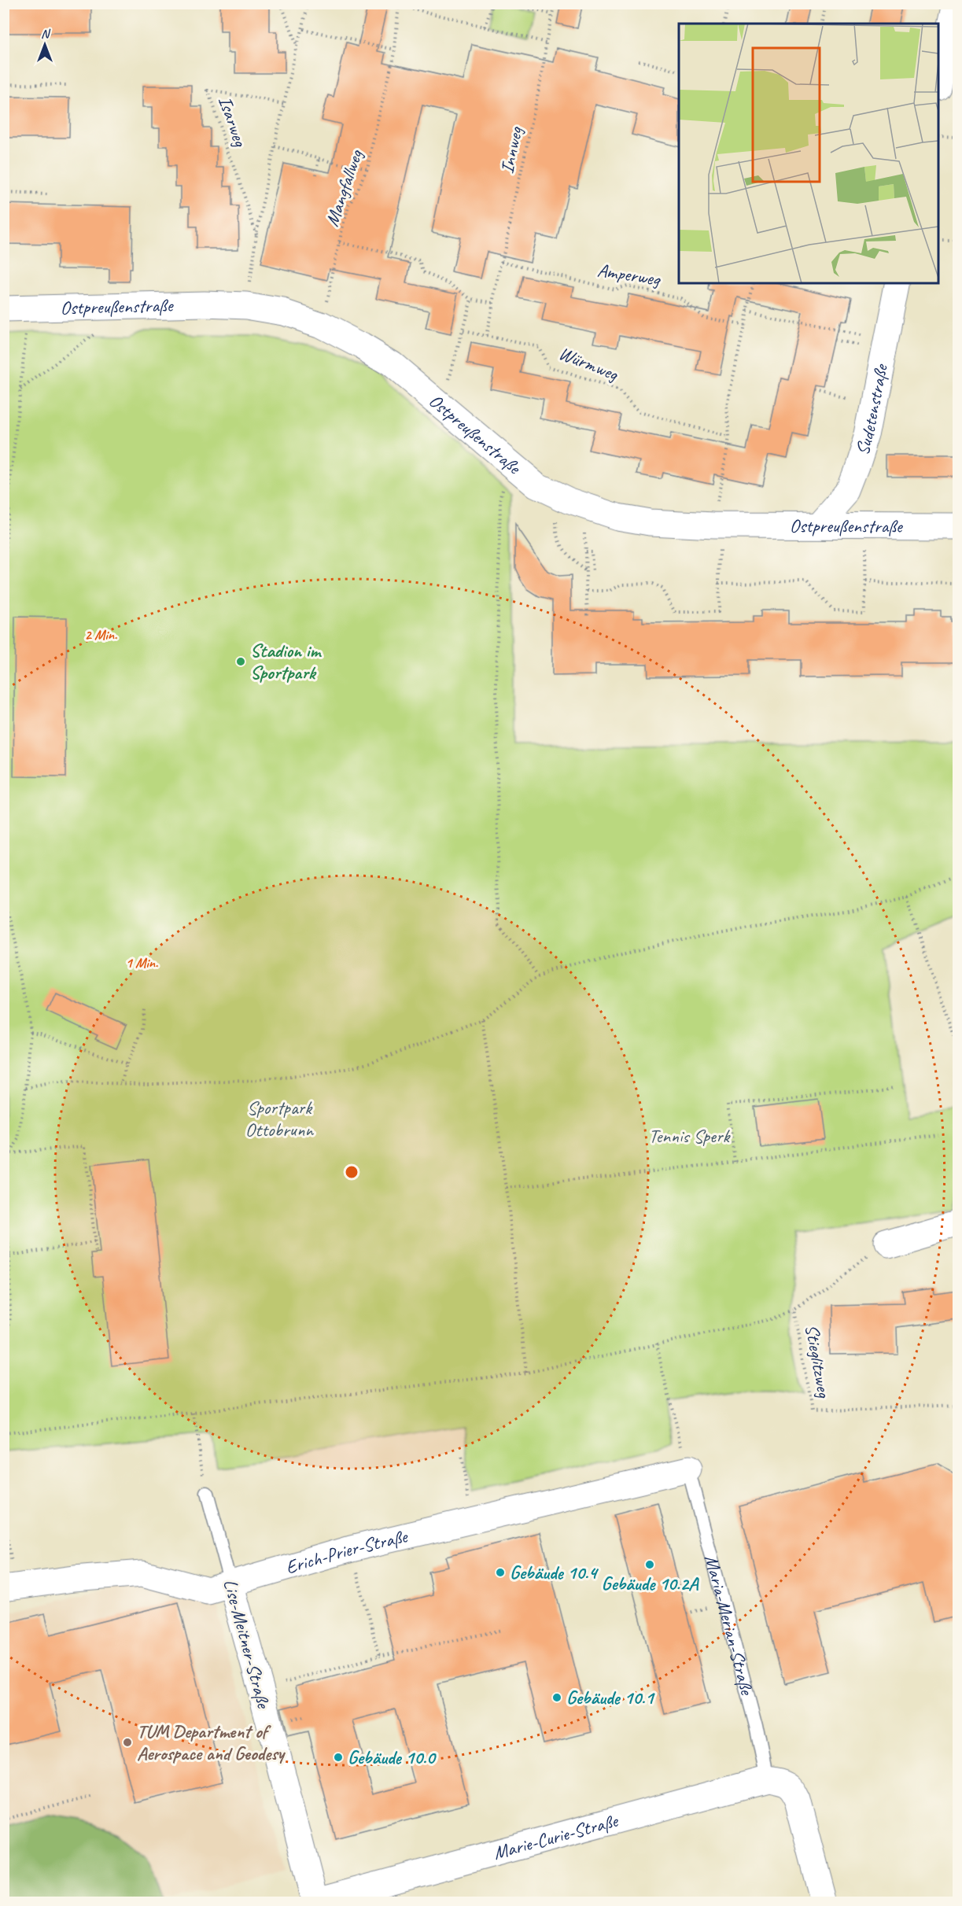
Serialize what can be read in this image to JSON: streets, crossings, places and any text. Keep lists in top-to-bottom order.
{
  "streets": {
    "street": [
      "Ostpreußenstraße",
      "Sudetenstraße",
      "Erich-Prier-Straße",
      "Lise-Meitner-Straße",
      "Marie-Curie-Straße"
    ],
    "lane": ["Maria-Merian-Straße"],
    "path": [
      "Isarweg",
      "Innweg",
      "Mangfallweg",
      "Amperweg",
      "Würmweg",
      "Stieglitzweg"
    ]
  },
  "crossings": [
    ["Isarweg", "Ostpreußenstraße"],
    ["Innweg", "Amperweg"],
    ["Innweg", "Würmweg"],
    ["Mangfallweg", "Ostpreußenstraße"],
    ["Ostpreußenstraße", "Sudetenstraße"],
    ["Erich-Prier-Straße", "Maria-Merian-Straße"],
    ["Erich-Prier-Straße", "Lise-Meitner-Straße"],
    ["Maria-Merian-Straße", "Marie-Curie-Straße"],
    ["Lise-Meitner-Straße", "Marie-Curie-Straße"]
  ],
  "parks": ["Sportpark Ottobrunn", "Tennis Sperk"],
  "places": [
    "Stadion im Sportpark",
    "Gebäude 10.2A",
    "Gebäude 10.4",
    "Gebäude 10.1",
    "TUM Department of Aerospace and Geodesy",
    "Gebäude 10.0"
  ],
  "north": "top",
  "rings": ["2 Min.", "1 Min."]
}
